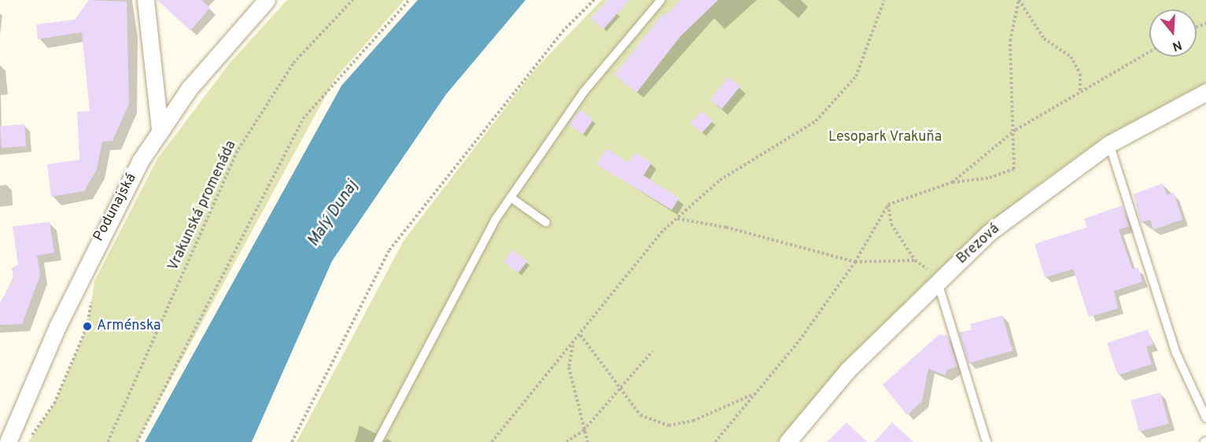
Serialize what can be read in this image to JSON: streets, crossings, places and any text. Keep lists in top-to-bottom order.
{
  "streets": {
    "street": ["Podunajská", "Brezová"],
    "path": ["Vrakunská promenáda"]
  },
  "water": ["Malý Dunaj"],
  "parks": ["Lesopark Vrakuňa"],
  "places": ["Arménska"],
  "north": "bottom"
}
